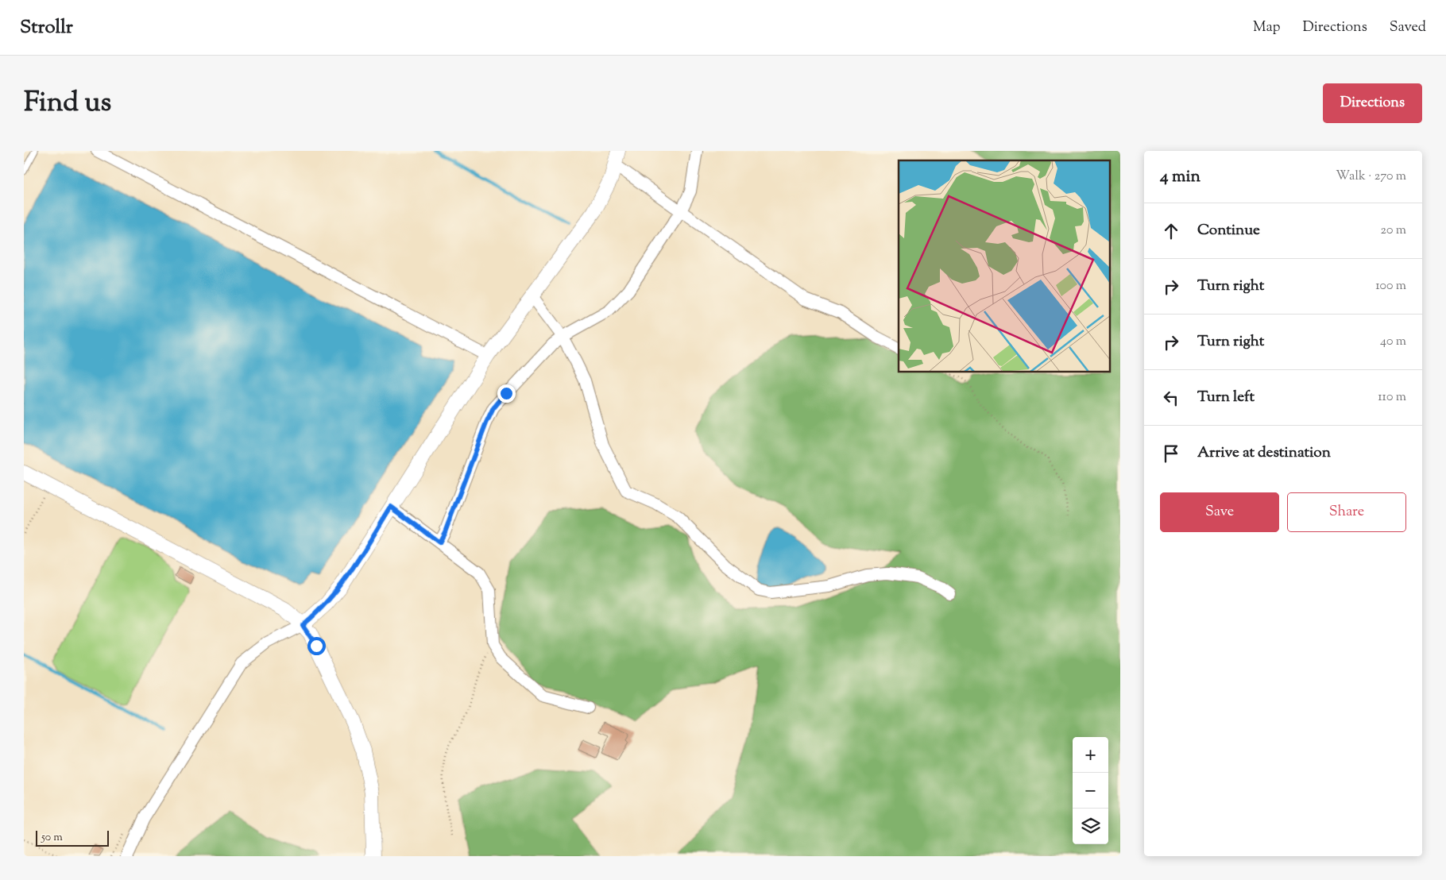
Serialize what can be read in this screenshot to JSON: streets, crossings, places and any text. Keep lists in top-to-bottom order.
{
  "scale_bar": "50 m",
  "page": {
    "header": "Strollr",
    "nav": ["Map", "Directions", "Saved"],
    "title": "Find us",
    "buttons": [
      "Directions",
      ["Save", "Share"]
    ],
    "heading": ["4 min", "Walk · 270 m"],
    "list": [
      ["Continue", "20 m"],
      ["Turn right", "100 m"],
      ["Turn right", "40 m"],
      ["Turn left", "110 m"],
      "Arrive at destination"
    ],
    "map_buttons": ["+", "−"],
    "scale": "50 m"
  }
}
